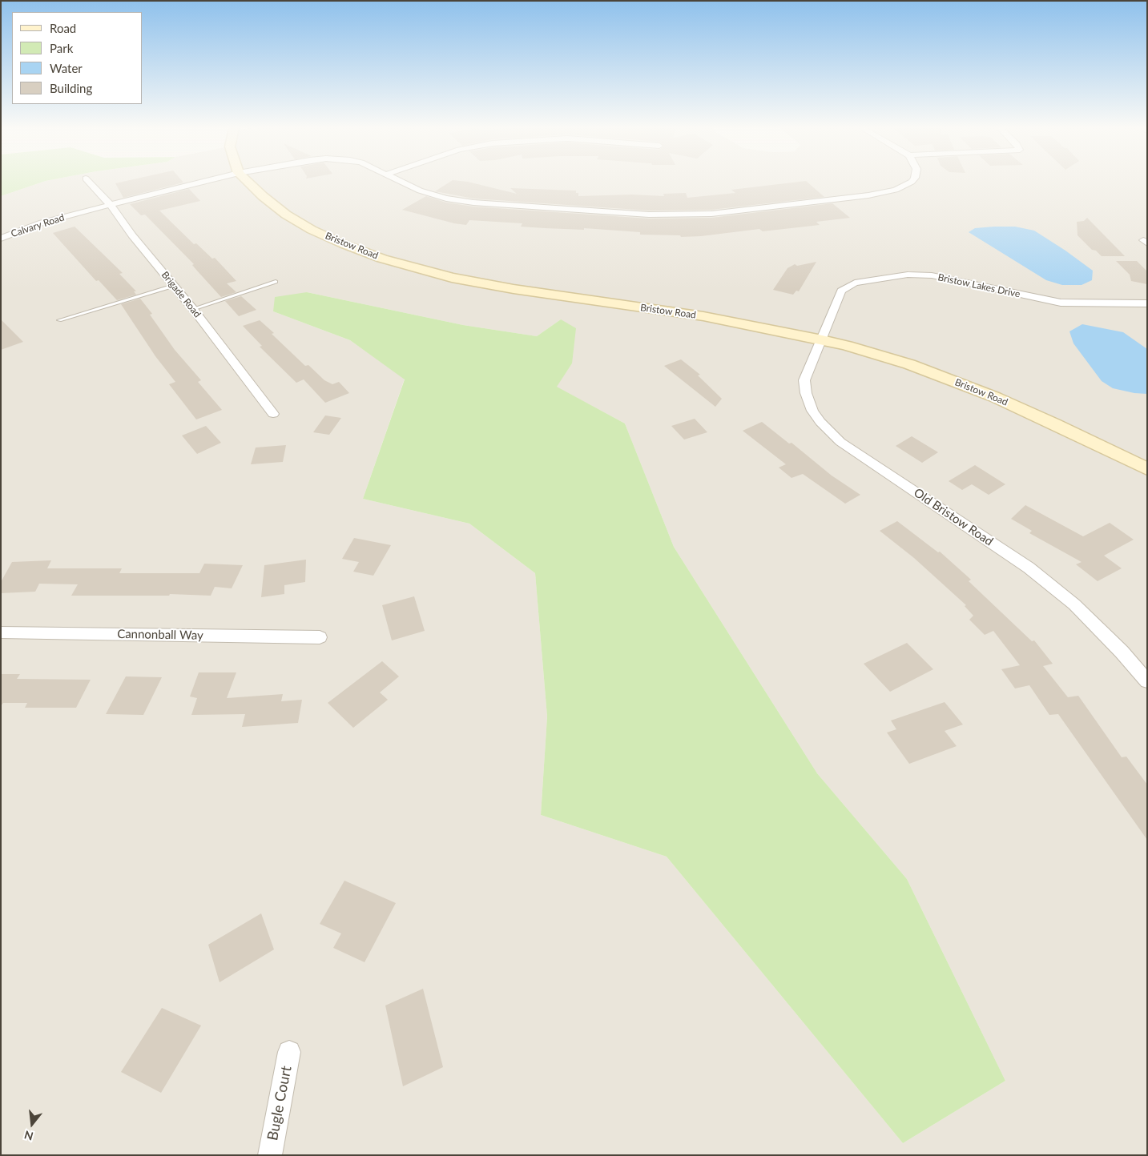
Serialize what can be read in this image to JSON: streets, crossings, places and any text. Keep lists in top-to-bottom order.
{
  "streets": {
    "main road": ["Bristow Road"],
    "street": [
      "Calvary Road",
      "Bristow Lakes Drive",
      "Brigade Road",
      "Old Bristow Road",
      "Cannonball Way",
      "Bugle Court"
    ]
  },
  "crossings": [
    ["Calvary Road", "Brigade Road"],
    ["Bristow Road", "Bristow Lakes Drive"],
    ["Bristow Road", "Old Bristow Road"],
    ["Bristow Lakes Drive", "Old Bristow Road"]
  ],
  "legend": [
    "Road",
    "Park",
    "Water",
    "Building"
  ],
  "north": "bottom"
}
